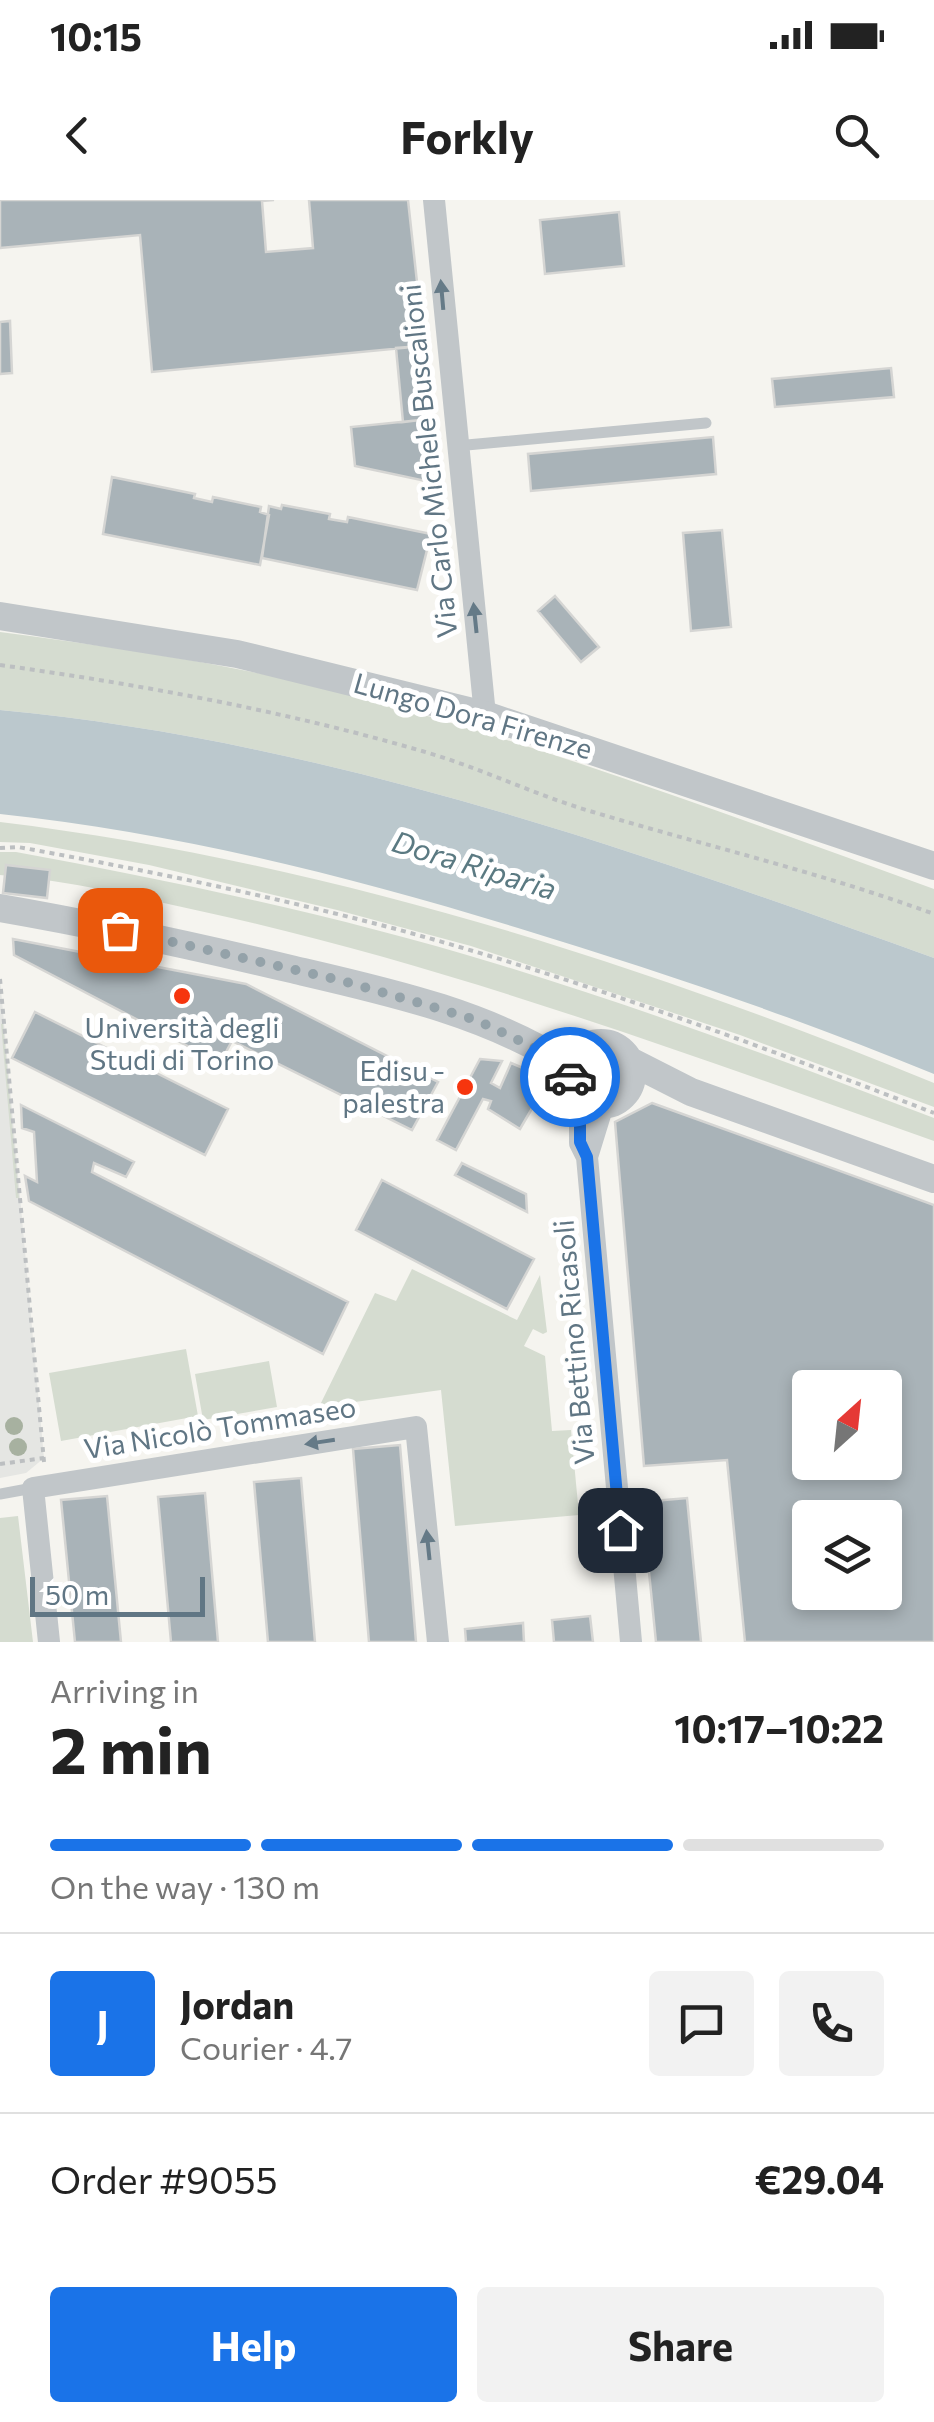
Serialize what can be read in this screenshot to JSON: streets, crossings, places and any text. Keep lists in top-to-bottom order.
{
  "streets": {
    "street": [
      "Via Carlo Michele Buscalioni",
      "Lungo Dora Firenze",
      "Via Bettino Ricasoli",
      "Via Nicolò Tommaseo"
    ]
  },
  "crossings": [
    ["Via Carlo Michele Buscalioni", "Lungo Dora Firenze"]
  ],
  "one_way": ["Via Carlo Michele Buscalioni"],
  "water": ["Dora Riparia"],
  "places": ["Università degli Studi di Torino", "Edisu - palestra"],
  "scale_bar": "50 m",
  "north": "top right",
  "page": {
    "status": "10:15",
    "header": "Forkly",
    "scale": "50 m",
    "heading": ["2 min", "Arriving in", "10:17–10:22"],
    "panel": [
      "Jordan",
      "Courier · 4.7",
      "Order #9055",
      "€29.04"
    ],
    "bar": "On the way · 130 m",
    "round": "J",
    "buttons": ["Help", "Share"]
  }
}
